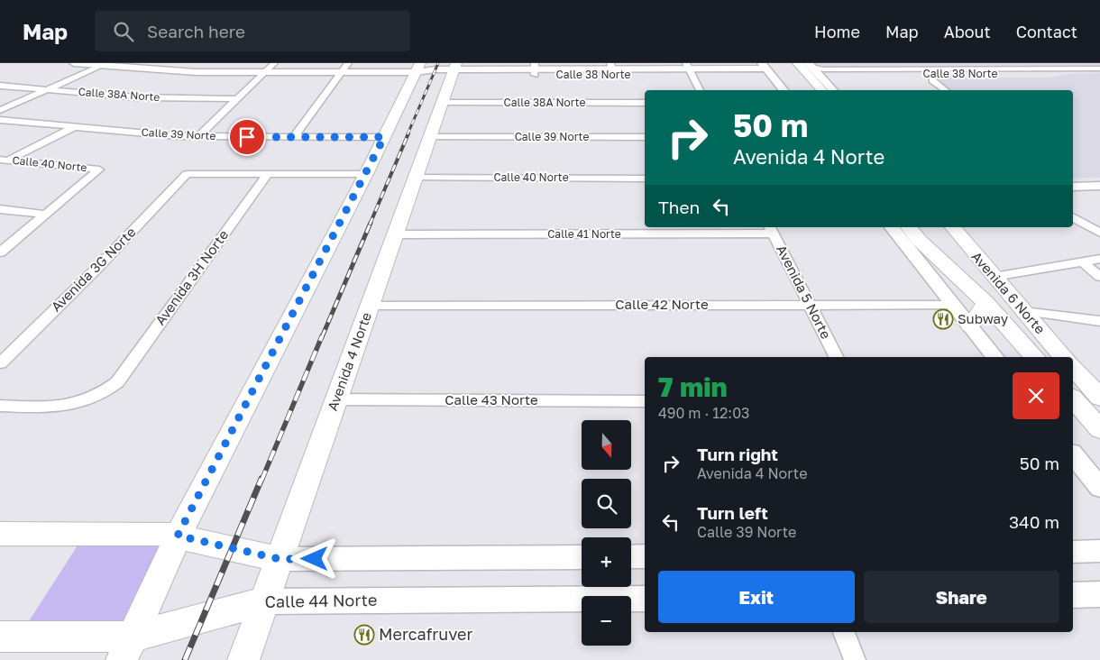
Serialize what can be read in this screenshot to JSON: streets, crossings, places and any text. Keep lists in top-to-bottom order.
{
  "streets": {
    "main road": ["Avenida 6 Norte", "Avenida 4 Norte", "Calle 44 Norte"],
    "street": [
      "Calle 38 Norte",
      "Calle 38A Norte",
      "Calle 39 Norte",
      "Calle 40 Norte",
      "Calle 41 Norte",
      "Avenida 3G Norte",
      "Avenida 3H Norte",
      "Avenida 5 Norte",
      "Calle 42 Norte",
      "Calle 43 Norte"
    ]
  },
  "crossings": [
    ["Calle 38 Norte", "Avenida 4 Norte"],
    ["Calle 38A Norte", "Avenida 4 Norte"],
    ["Calle 39 Norte", "Avenida 4 Norte"],
    ["Calle 40 Norte", "Avenida 4 Norte"],
    ["Calle 41 Norte", "Avenida 5 Norte"],
    ["Calle 41 Norte", "Avenida 4 Norte"],
    ["Avenida 3G Norte", "Avenida 3H Norte"],
    ["Avenida 5 Norte", "Calle 42 Norte"],
    ["Calle 42 Norte", "Avenida 4 Norte"],
    ["Avenida 4 Norte", "Calle 43 Norte"],
    ["Avenida 4 Norte", "Calle 44 Norte"]
  ],
  "places": {
    "restaurant": ["Subway", "Mercafruver"]
  },
  "north": "bottom",
  "page": {
    "header": "Map",
    "search": "Search here",
    "nav": [
      "Home",
      "Map",
      "About",
      "Contact"
    ],
    "turn": ["50 m", "Avenida 4 Norte"],
    "then": "Then",
    "heading": ["7 min", "490 m · 12:03"],
    "map_buttons": ["+", "−"],
    "list": [
      {
        "name": "Turn right",
        "note": "Avenida 4 Norte",
        "value": "50 m"
      },
      {
        "name": "Turn left",
        "note": "Calle 39 Norte",
        "value": "340 m"
      }
    ],
    "buttons": ["Exit", "Share"]
  }
}
